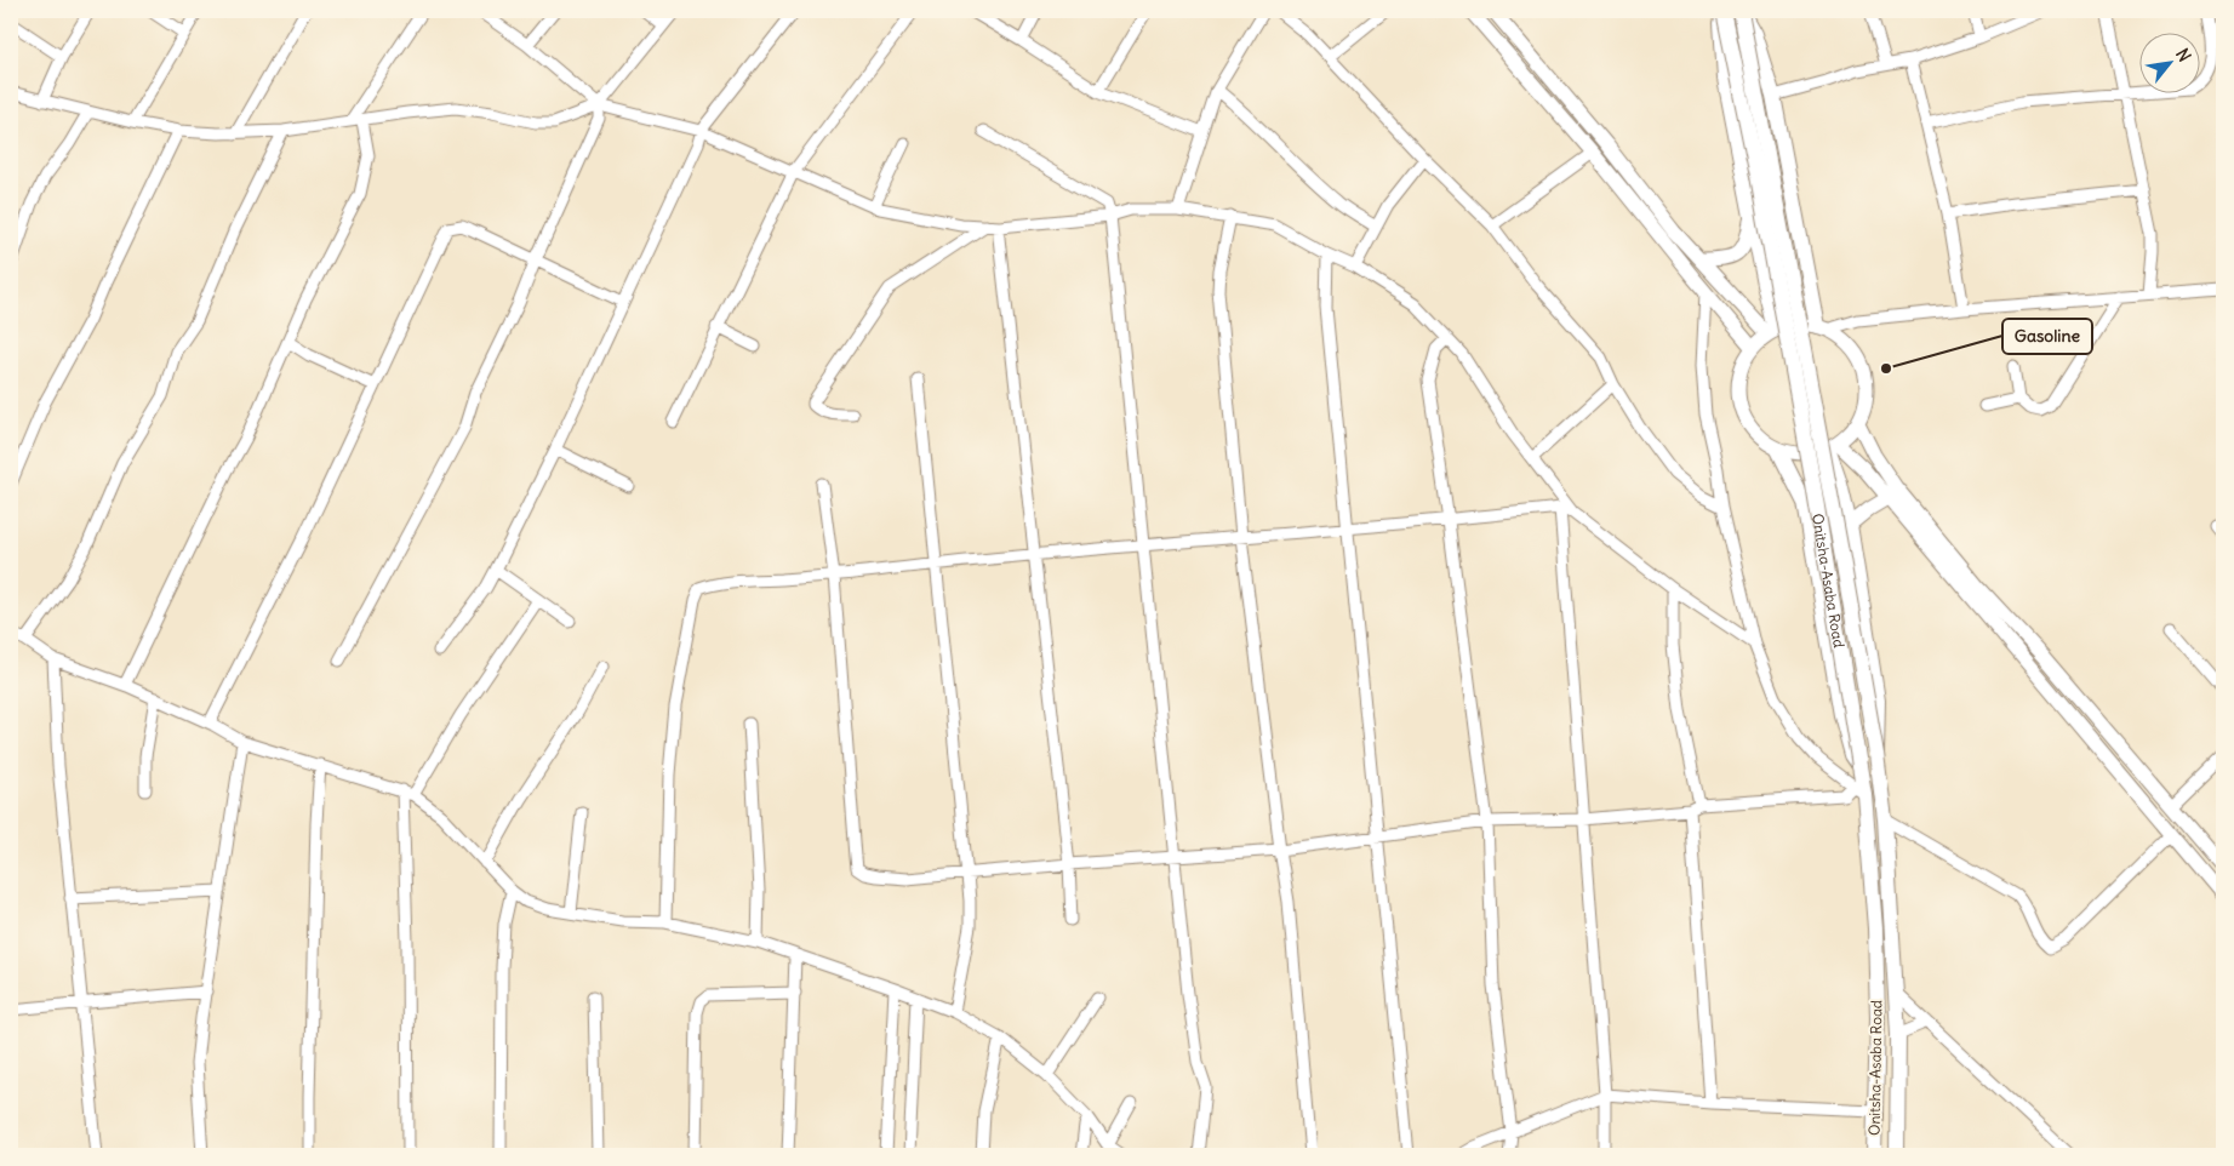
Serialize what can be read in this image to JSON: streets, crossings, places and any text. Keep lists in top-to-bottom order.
{
  "streets": {
    "highway": ["Onitsha-Asaba Road"]
  },
  "places": ["Gasoline"],
  "north": "top right"
}
